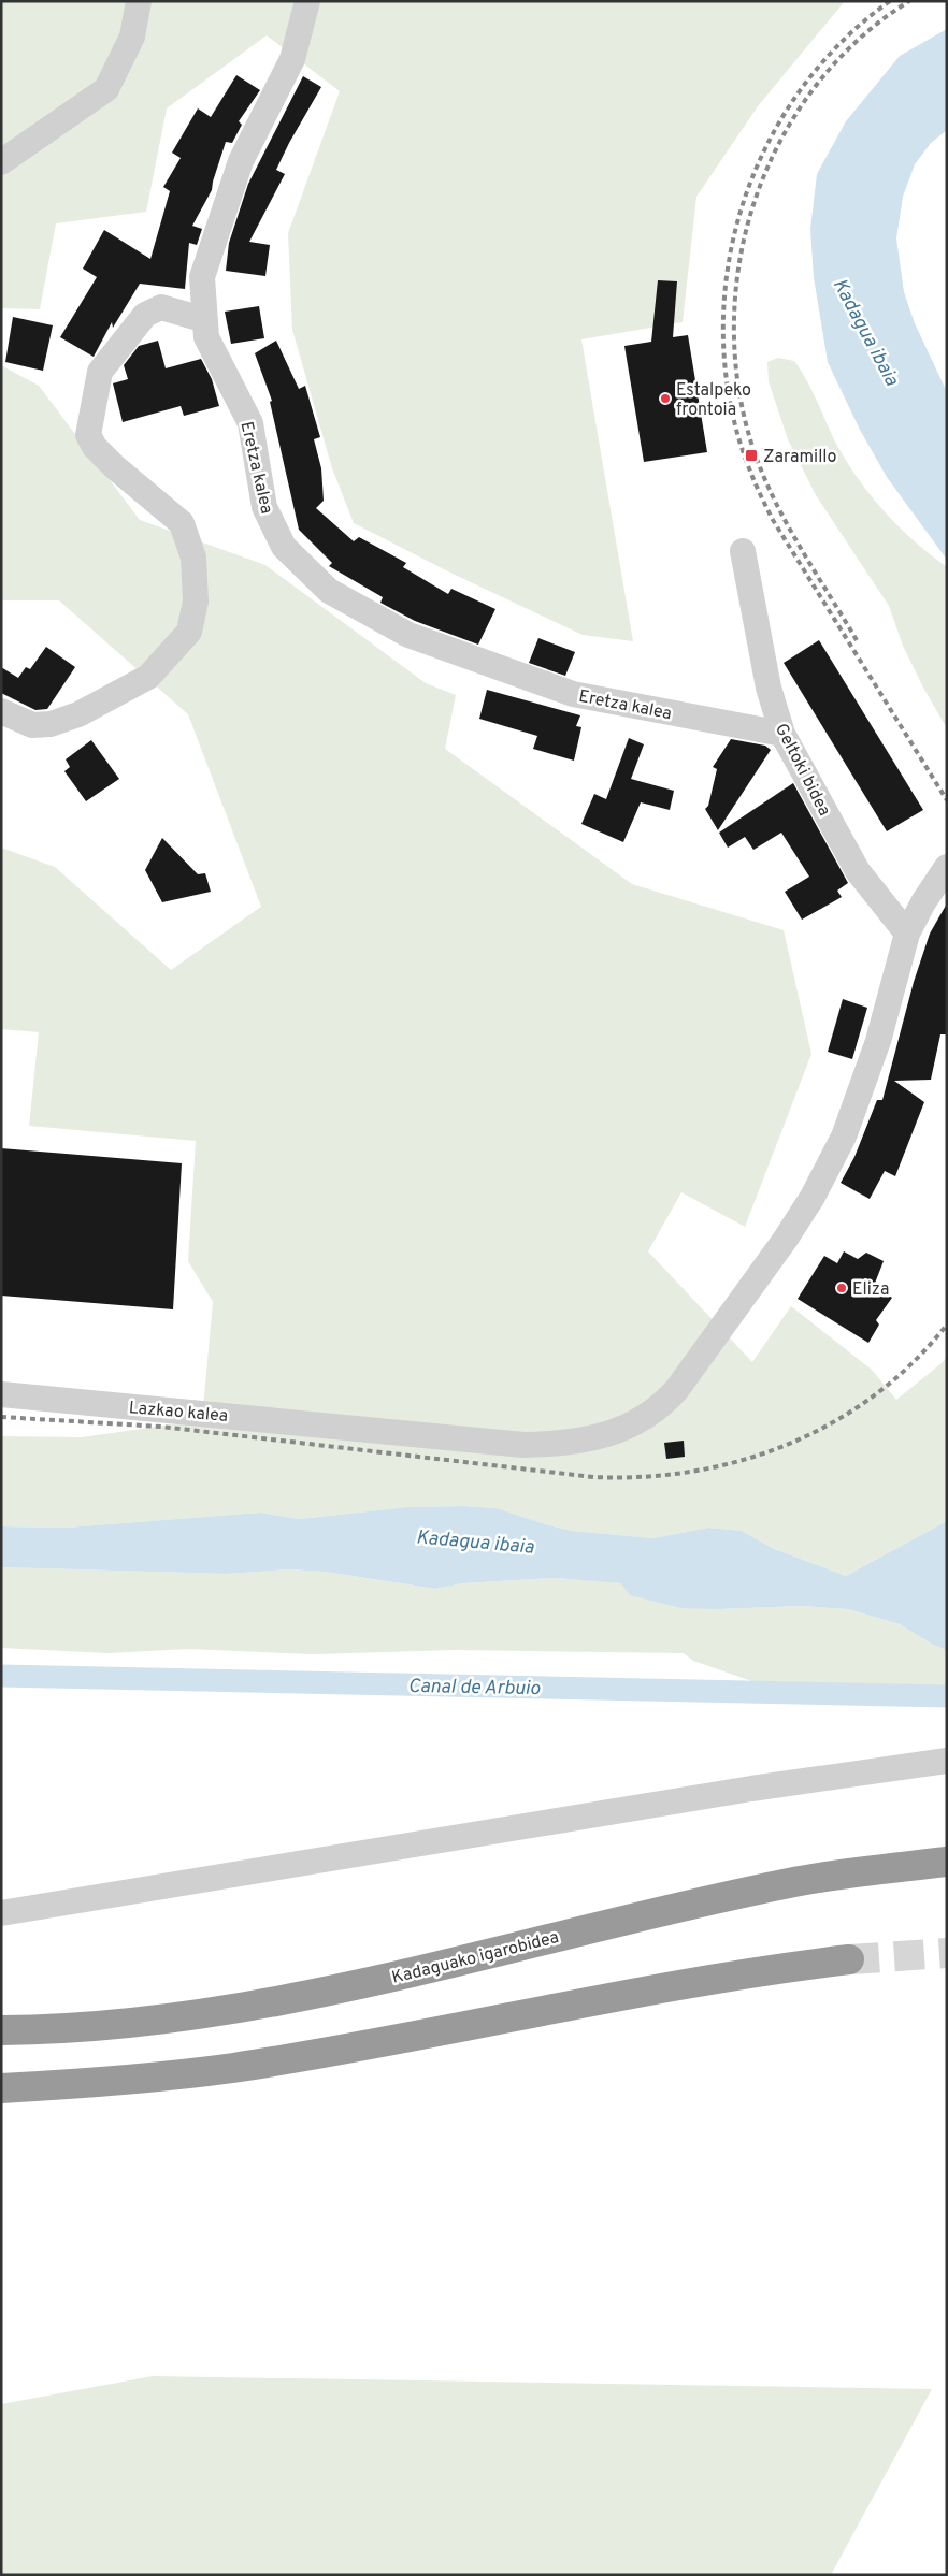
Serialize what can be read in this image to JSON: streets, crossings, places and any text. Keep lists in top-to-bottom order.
{
  "streets": {
    "highway": ["Kadaguako igarobidea"],
    "street": ["Eretza kalea", "Geltoki bidea", "Lazkao kalea"]
  },
  "crossings": [
    ["Eretza kalea", "Geltoki bidea"],
    ["Geltoki bidea", "Lazkao kalea"]
  ],
  "water": ["Kadagua ibaia", "Canal de Arbuio"],
  "places": {
    "other": ["Estalpeko frontoia", "Eliza"],
    "transit": ["Zaramillo"]
  }
}
